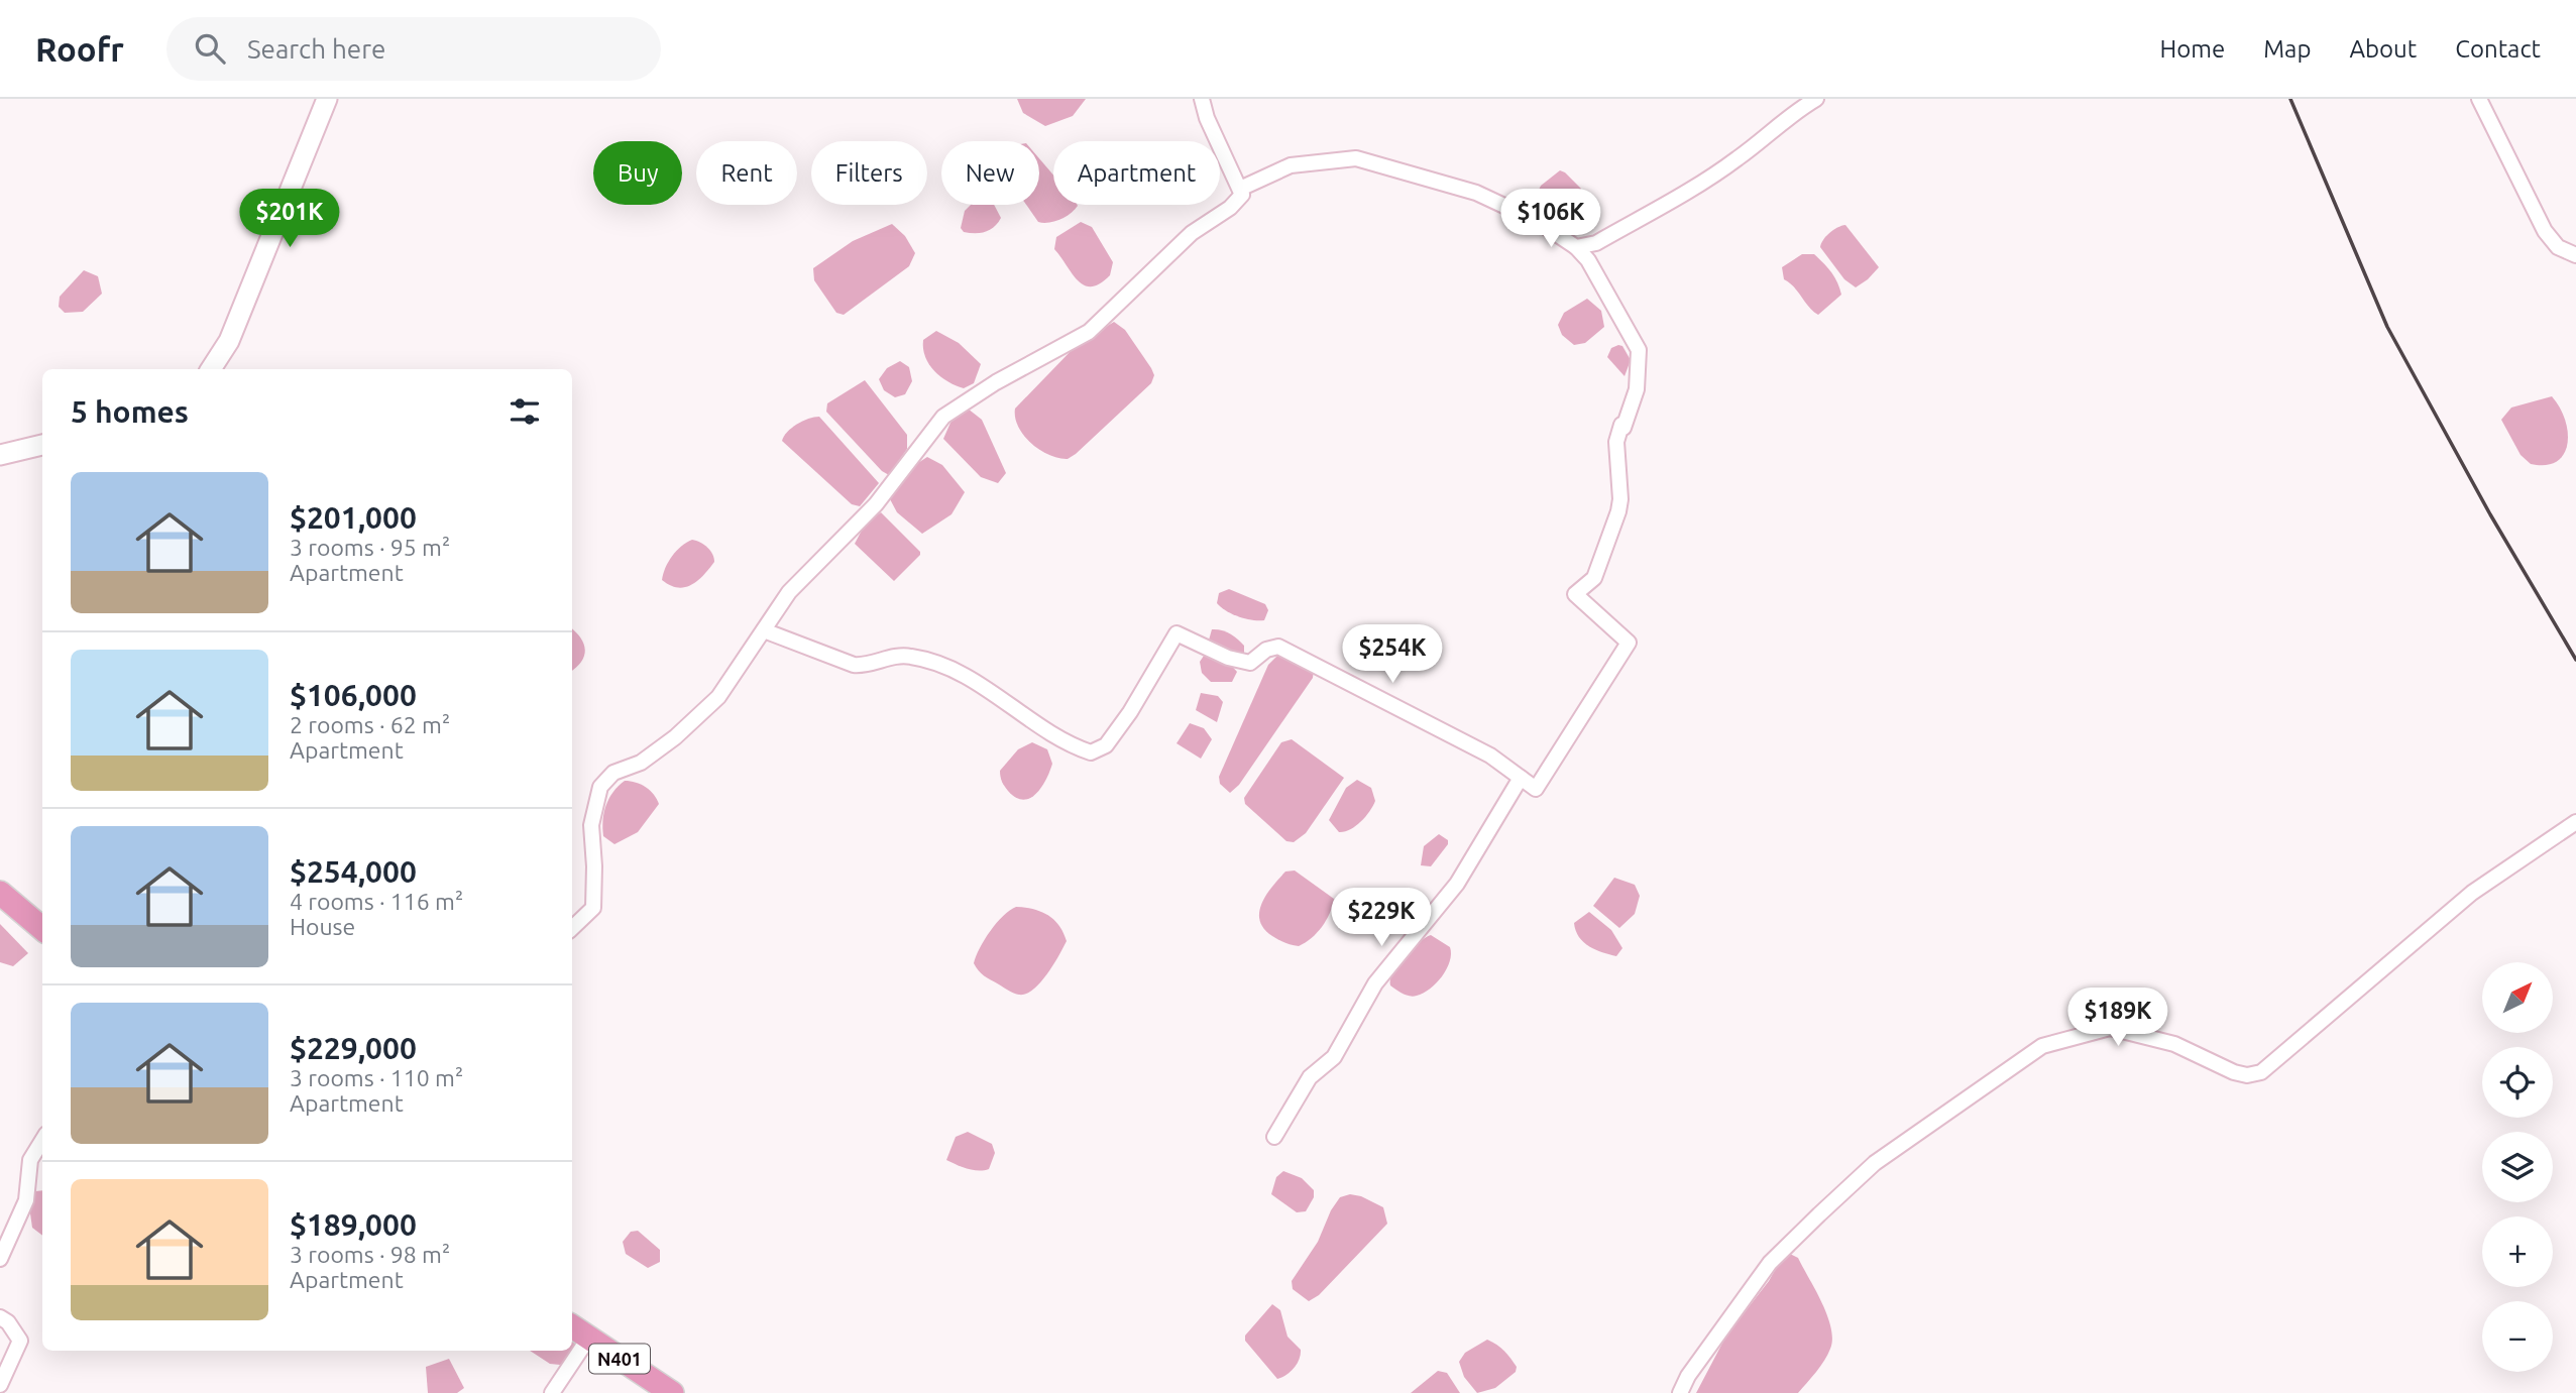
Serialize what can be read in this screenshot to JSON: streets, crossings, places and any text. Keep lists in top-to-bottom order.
{
  "streets": {
    "highway": ["N401"]
  },
  "north": "top right",
  "page": {
    "header": "Roofr",
    "search": "Search here",
    "nav": [
      "Home",
      "Map",
      "About",
      "Contact"
    ],
    "chip": [
      "Buy",
      "Rent",
      "Filters",
      "New",
      "Apartment"
    ],
    "price": [
      "$201K",
      "$106K",
      "$254K",
      "$229K",
      "$189K"
    ],
    "heading": "5 homes",
    "list": [
      {
        "name": "$201,000",
        "note": "3 rooms · 95 m² · Apartment"
      },
      {
        "name": "$106,000",
        "note": "2 rooms · 62 m² · Apartment"
      },
      {
        "name": "$254,000",
        "note": "4 rooms · 116 m² · House"
      },
      {
        "name": "$229,000",
        "note": "3 rooms · 110 m² · Apartment"
      },
      {
        "name": "$189,000",
        "note": "3 rooms · 98 m² · Apartment"
      }
    ],
    "map_buttons": ["+", "−"]
  }
}
